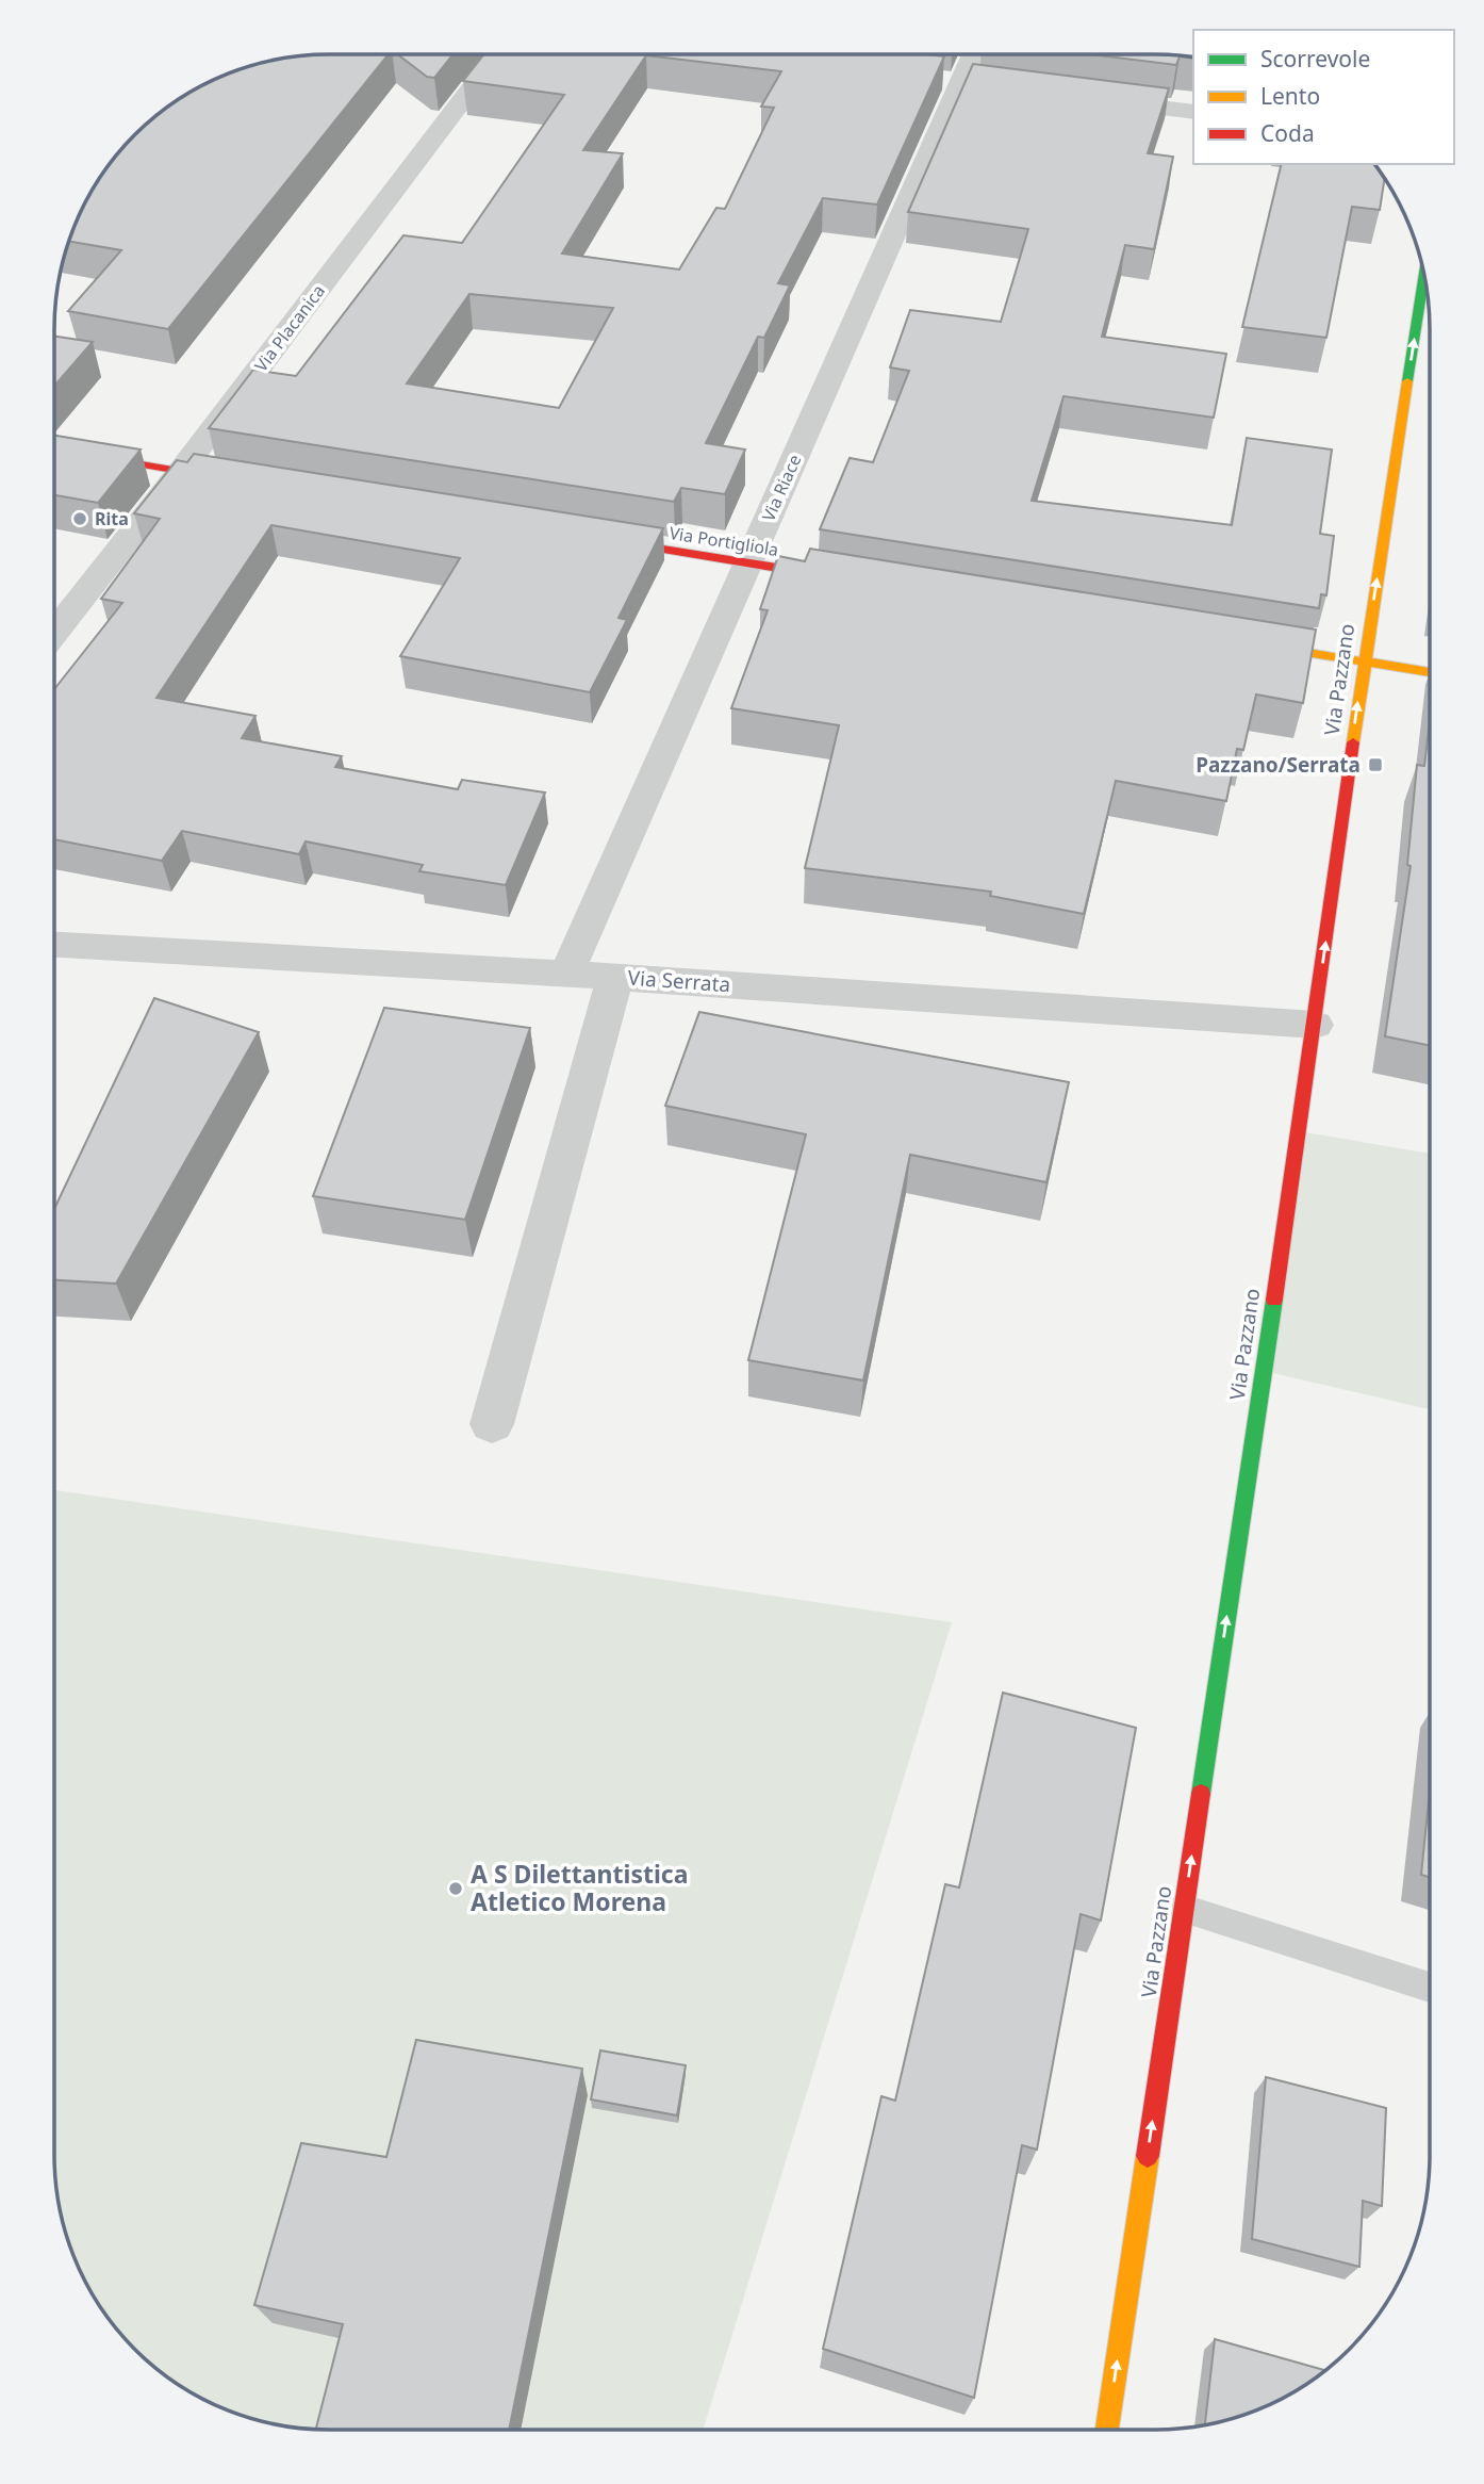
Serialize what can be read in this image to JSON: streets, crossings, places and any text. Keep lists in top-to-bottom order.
{
  "streets": {
    "street": [
      "Via Placanica",
      "Via Riace",
      "Via Portigliola",
      "Via Pazzano",
      "Via Serrata"
    ]
  },
  "crossings": [
    ["Via Riace", "Via Portigliola"],
    ["Via Riace", "Via Serrata"],
    ["Via Pazzano", "Via Serrata"]
  ],
  "one_way": ["Via Pazzano"],
  "places": {
    "other": ["Rita", "A S Dilettantistica Atletico Morena"],
    "transit": ["Pazzano/Serrata"]
  },
  "legend": ["Scorrevole", "Lento", "Coda"]
}
